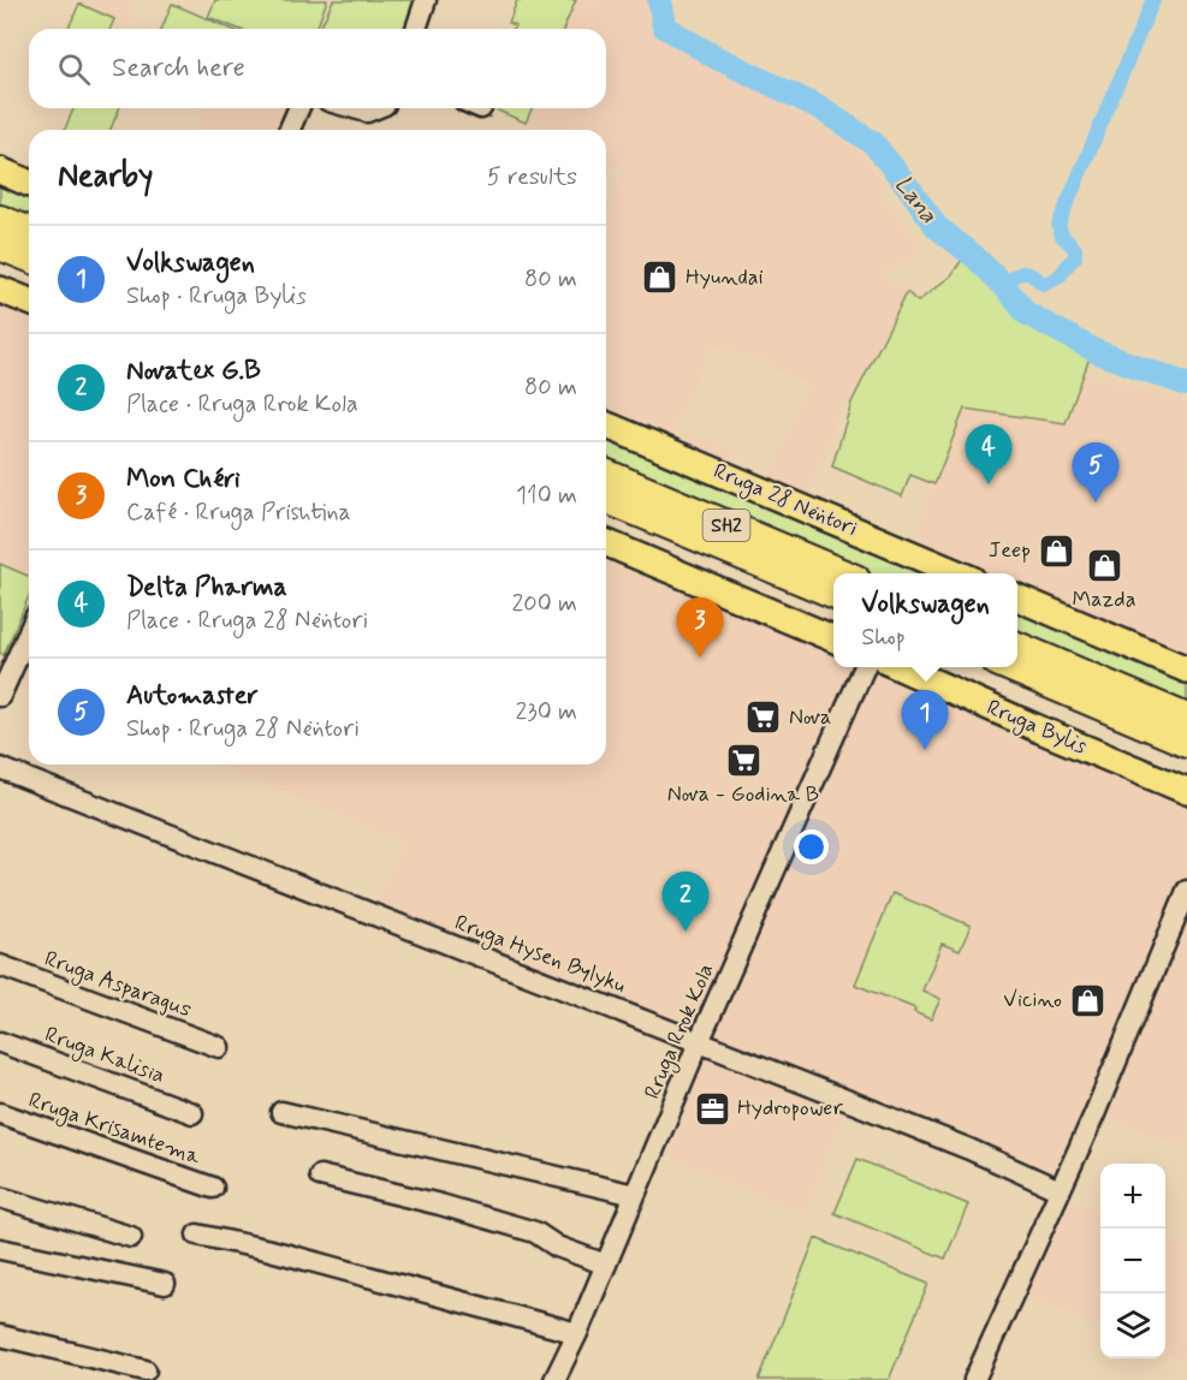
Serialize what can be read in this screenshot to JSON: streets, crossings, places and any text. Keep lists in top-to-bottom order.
{
  "streets": {
    "highway": ["SH2"],
    "main road": ["Rruga 28 Nëntori", "Rruga Bylis"],
    "street": [
      "Rruga Hysen Bylyku",
      "Rruga Asparagus",
      "Rruga Rrok Kola",
      "Rruga Kalisia",
      "Rruga Krisamtema"
    ]
  },
  "crossings": [
    ["Rruga Hysen Bylyku", "Rruga Rrok Kola"]
  ],
  "water": ["Lana"],
  "places": {
    "shop": [
      "Hyundai",
      "Jeep",
      "Mazda",
      "Vicino"
    ],
    "supermarket": ["Nova", "Nova - Godina B"],
    "office": ["Hydropower"]
  },
  "page": {
    "search": "Search here",
    "heading": ["Nearby", "5 results"],
    "list": [
      {
        "mark": "1",
        "name": "Volkswagen",
        "note": "Shop · Rruga Bylis",
        "value": "80 m"
      },
      {
        "mark": "2",
        "name": "Novatex G.B",
        "note": "Place · Rruga Rrok Kola",
        "value": "80 m"
      },
      {
        "mark": "3",
        "name": "Mon Chéri",
        "note": "Café · Rruga Prishtina",
        "value": "110 m"
      },
      {
        "mark": "4",
        "name": "Delta Pharma",
        "note": "Place · Rruga 28 Nëntori",
        "value": "200 m"
      },
      {
        "mark": "5",
        "name": "Automaster",
        "note": "Shop · Rruga 28 Nëntori",
        "value": "230 m"
      }
    ],
    "pins": [
      "4",
      "5",
      "3",
      "1",
      "2"
    ],
    "popup": ["Volkswagen", "Shop"],
    "map_buttons": ["+", "−"]
  }
}
